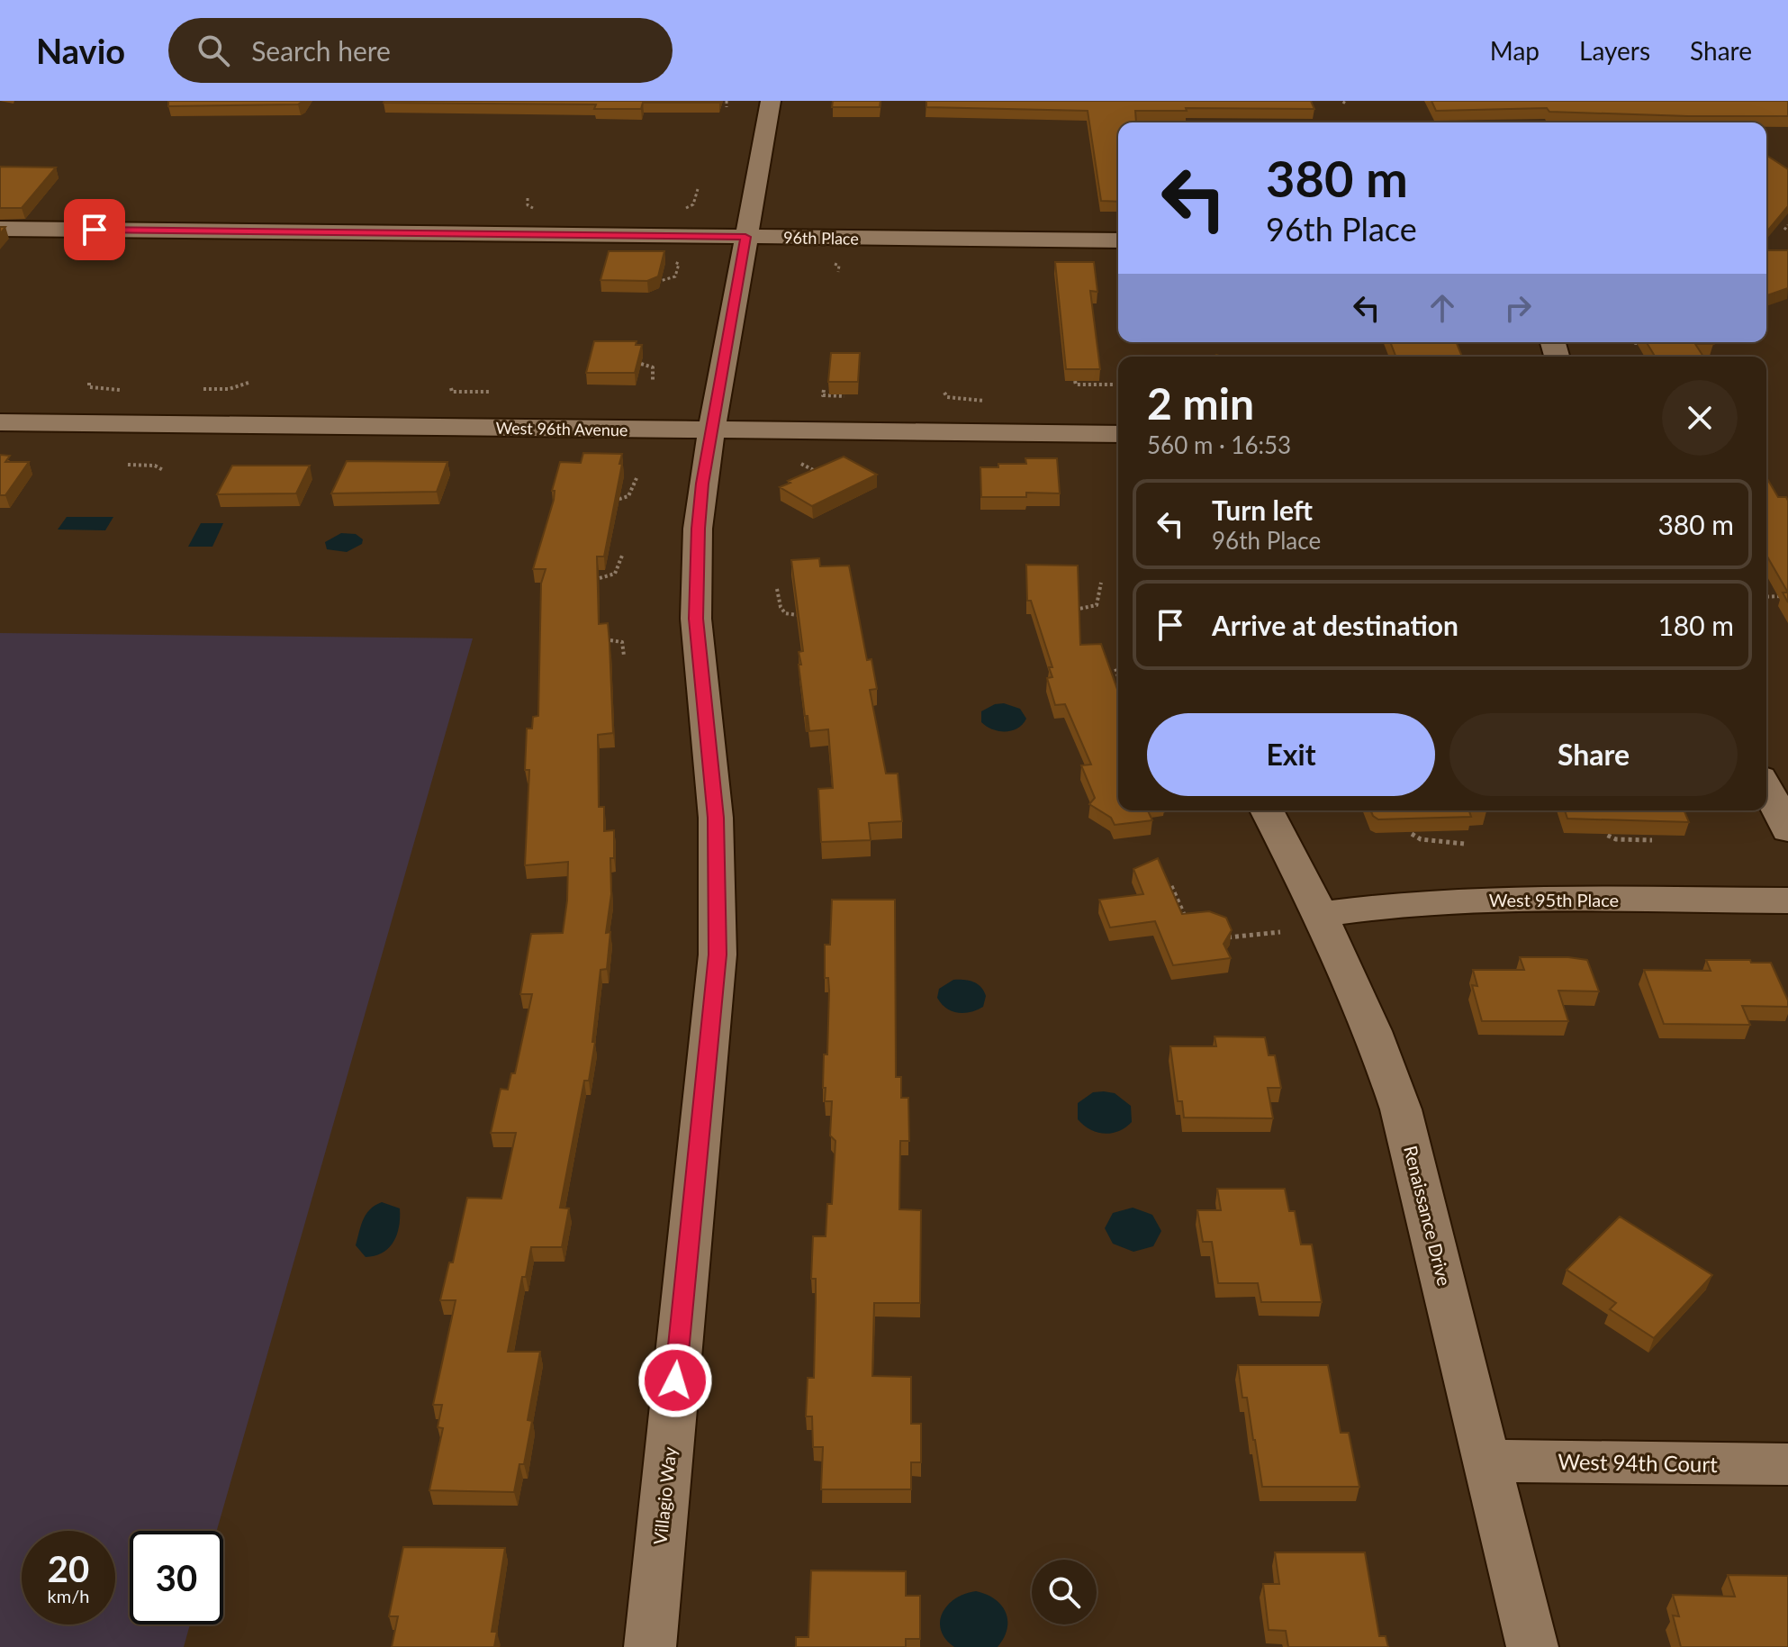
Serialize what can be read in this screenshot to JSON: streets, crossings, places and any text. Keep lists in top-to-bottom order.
{
  "streets": {
    "street": [
      "96th Place",
      "West 96th Avenue",
      "West 95th Place",
      "Renaissance Drive",
      "West 94th Court",
      "Villagio Way"
    ]
  },
  "crossings": [
    ["96th Place", "Villagio Way"],
    ["West 96th Avenue", "Villagio Way"],
    ["West 95th Place", "Renaissance Drive"],
    ["Renaissance Drive", "West 94th Court"]
  ],
  "page": {
    "header": "Navio",
    "search": "Search here",
    "nav": ["Map", "Layers", "Share"],
    "turn": ["380 m", "96th Place"],
    "heading": ["2 min", "560 m · 16:53"],
    "list": [
      {
        "name": "Turn left",
        "note": "96th Place",
        "value": "380 m"
      },
      {
        "name": "Arrive at destination",
        "value": "180 m"
      }
    ],
    "buttons": ["Exit", "Share"],
    "speed": "20 km/h",
    "limit": "30"
  }
}
